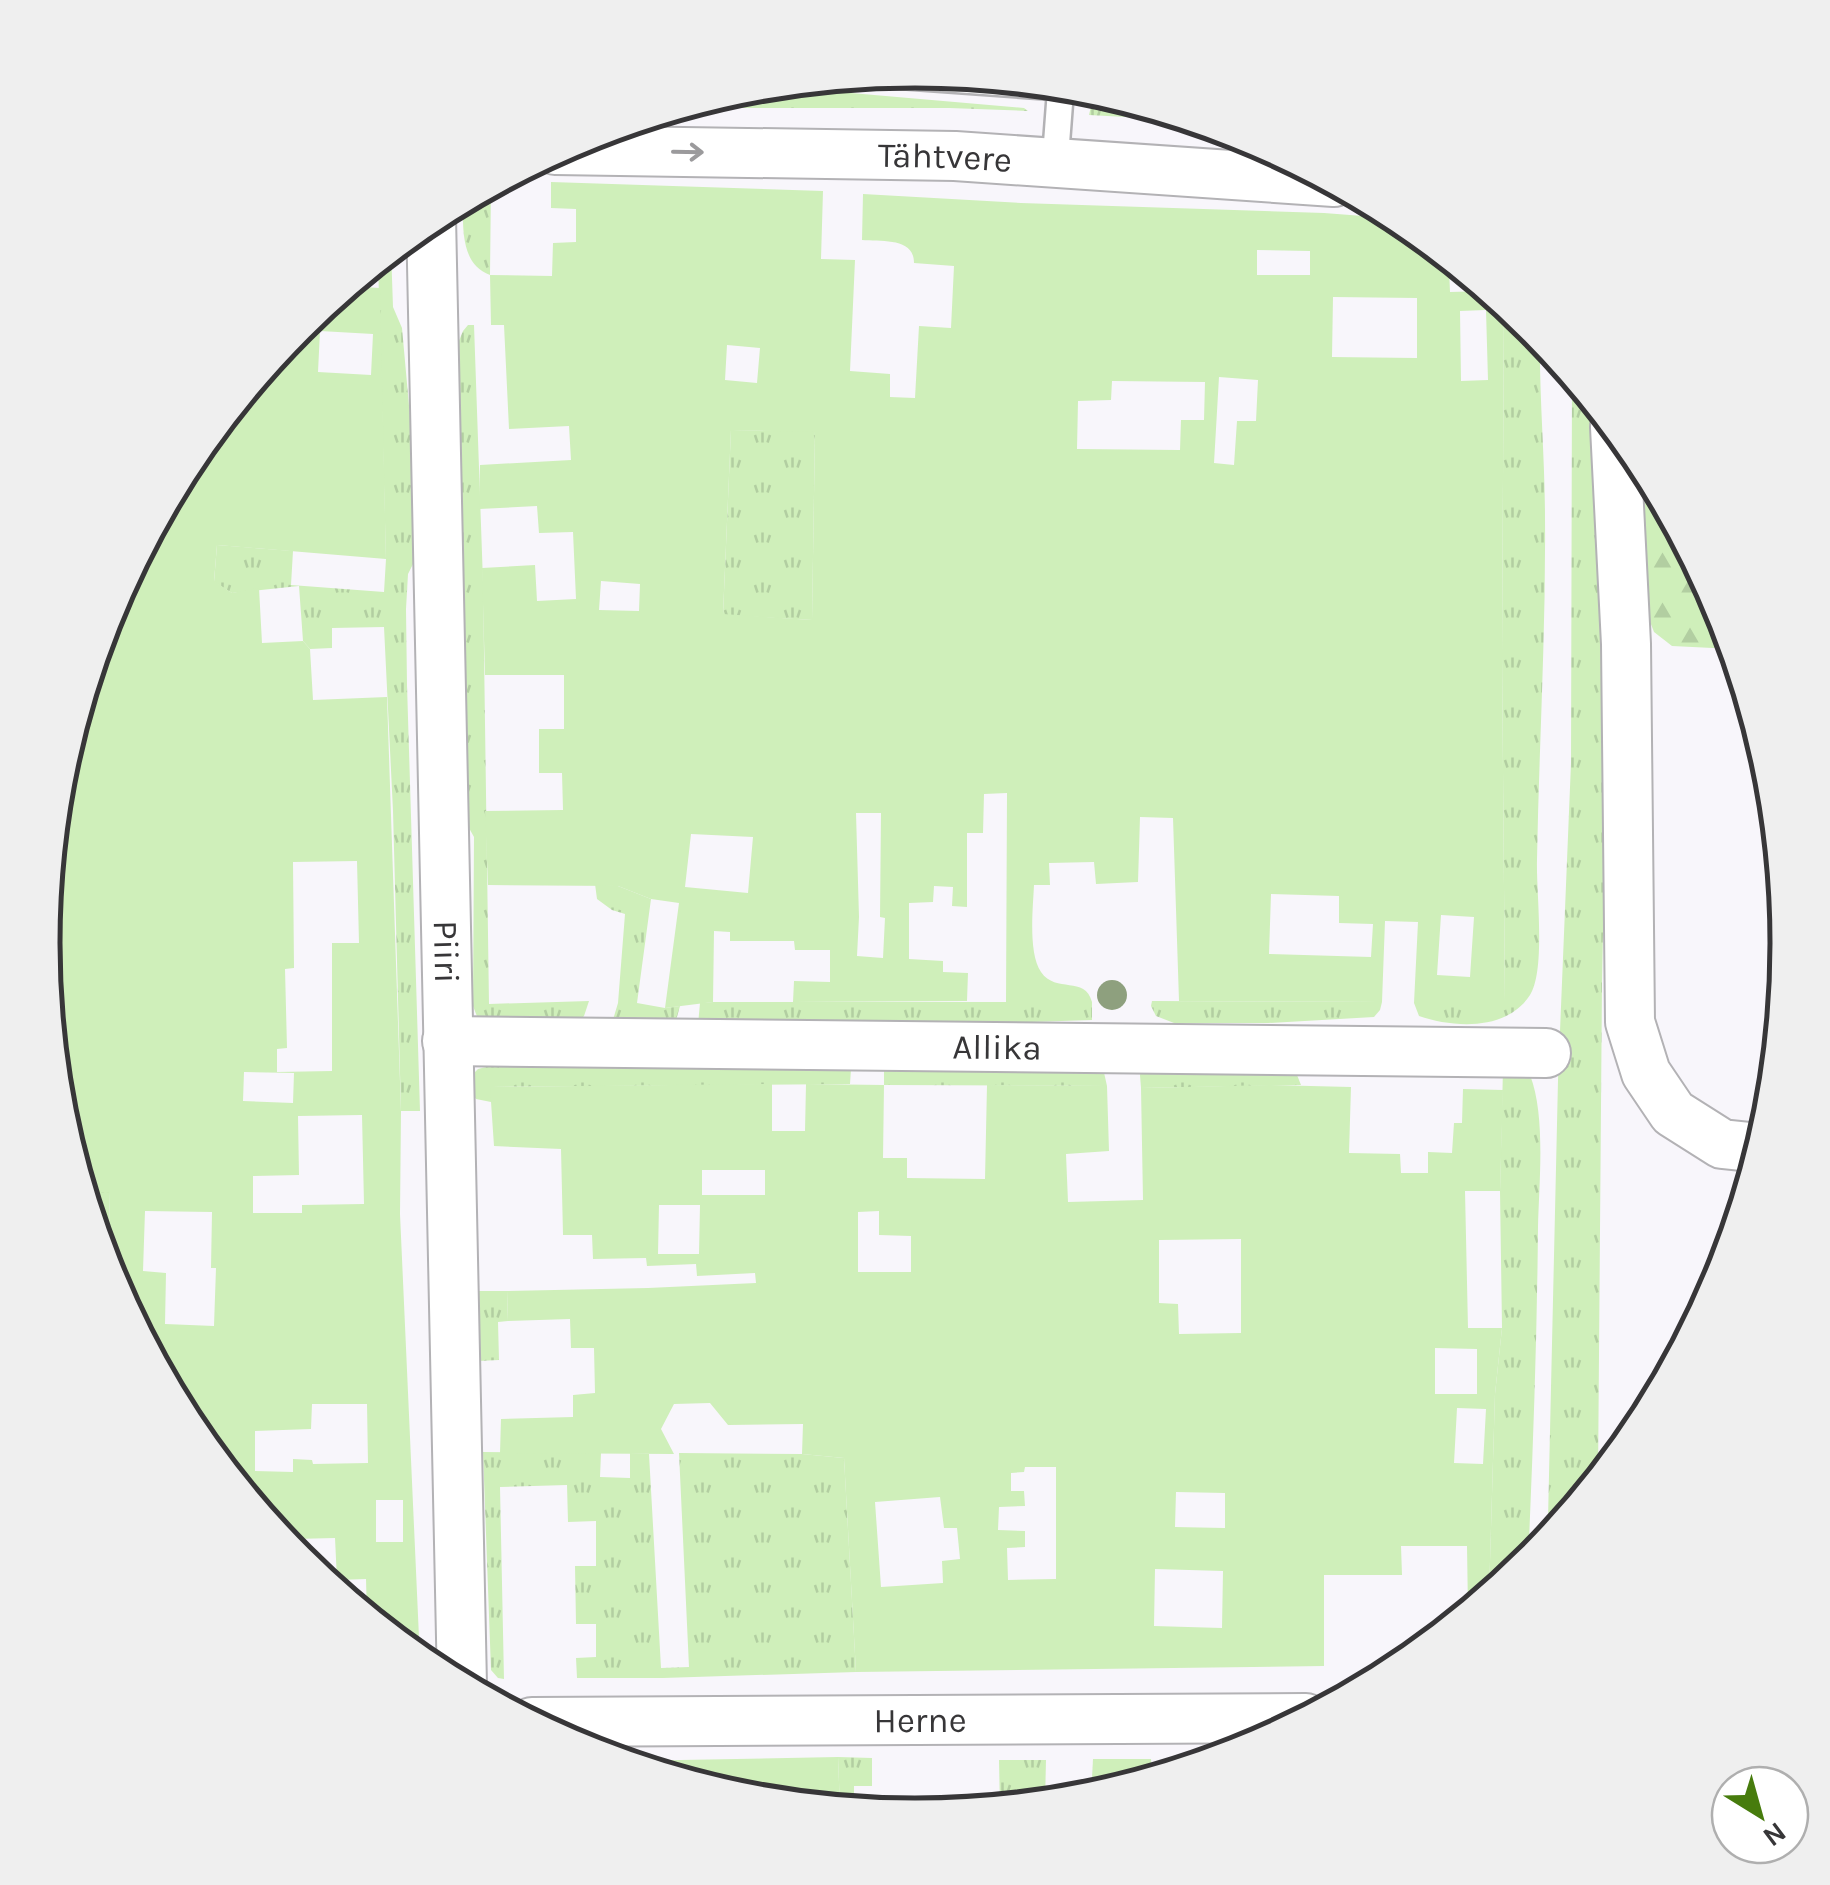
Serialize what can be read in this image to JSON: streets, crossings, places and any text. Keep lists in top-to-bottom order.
{
  "streets": {
    "street": [
      "Tähtvere",
      "Piiri",
      "Allika",
      "Herne"
    ]
  },
  "crossings": [
    ["Piiri", "Allika"]
  ],
  "one_way": ["Tähtvere"],
  "north": "bottom right"
}
